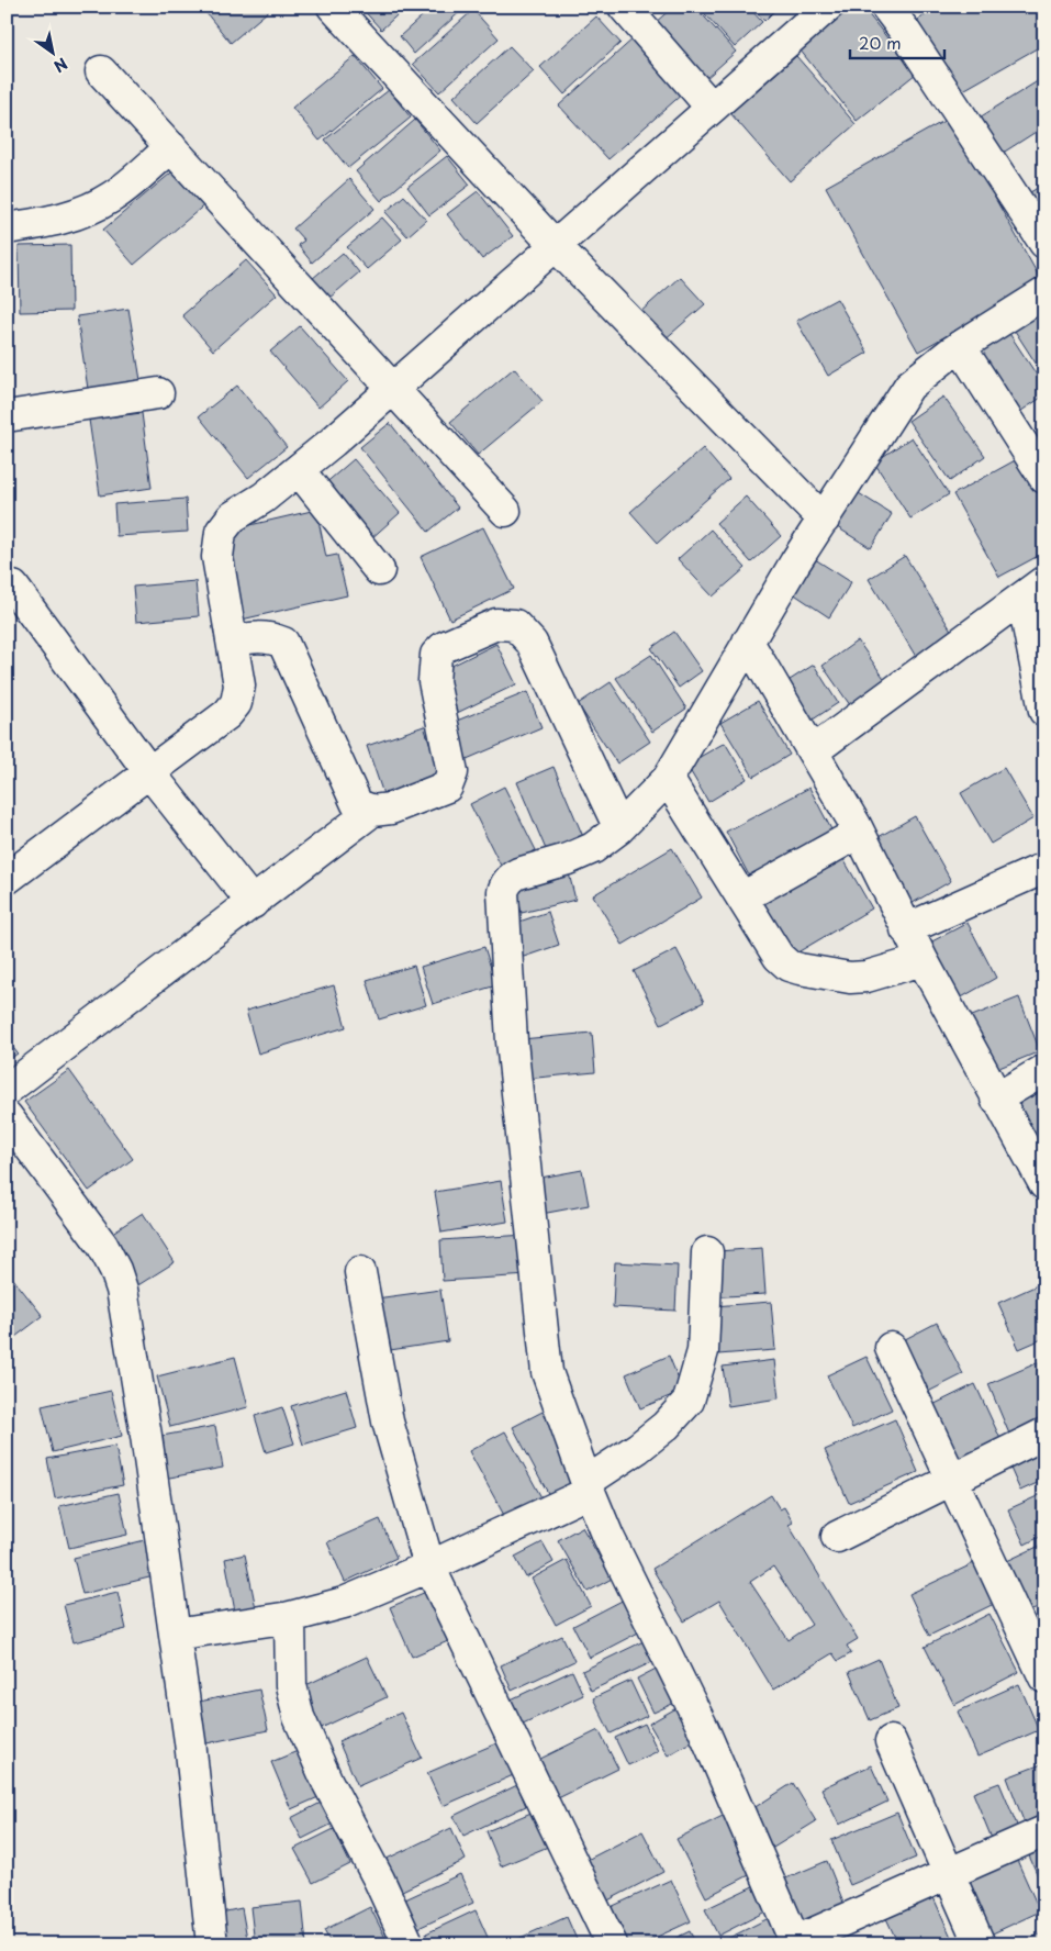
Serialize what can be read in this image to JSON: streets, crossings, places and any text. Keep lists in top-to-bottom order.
{
  "scale_bar": "20 m",
  "north": "bottom right"
}
